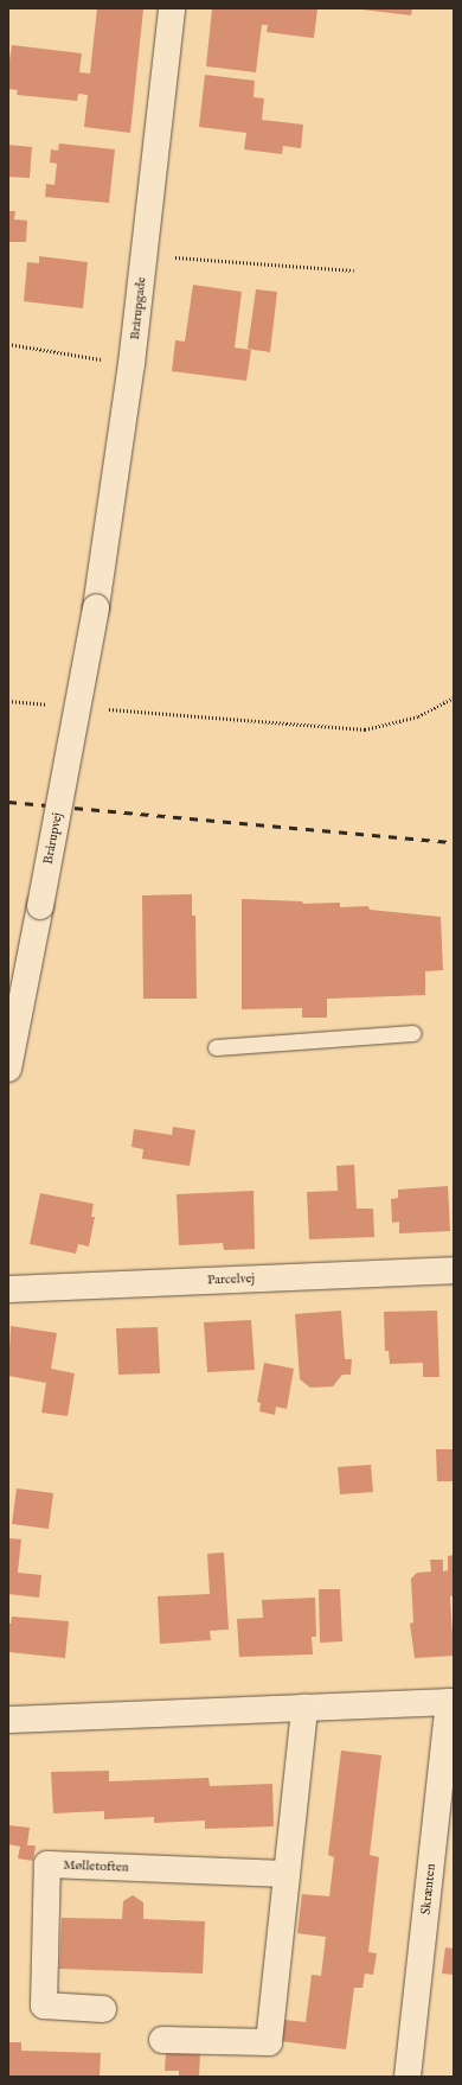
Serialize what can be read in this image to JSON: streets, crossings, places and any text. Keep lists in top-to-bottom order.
{
  "streets": {
    "street": [
      "Brårupgade",
      "Brårupvej",
      "Parcelvej",
      "Mølletoften",
      "Skrænten"
    ]
  },
  "crossings": [
    ["Brårupgade", "Brårupvej"]
  ]
}
